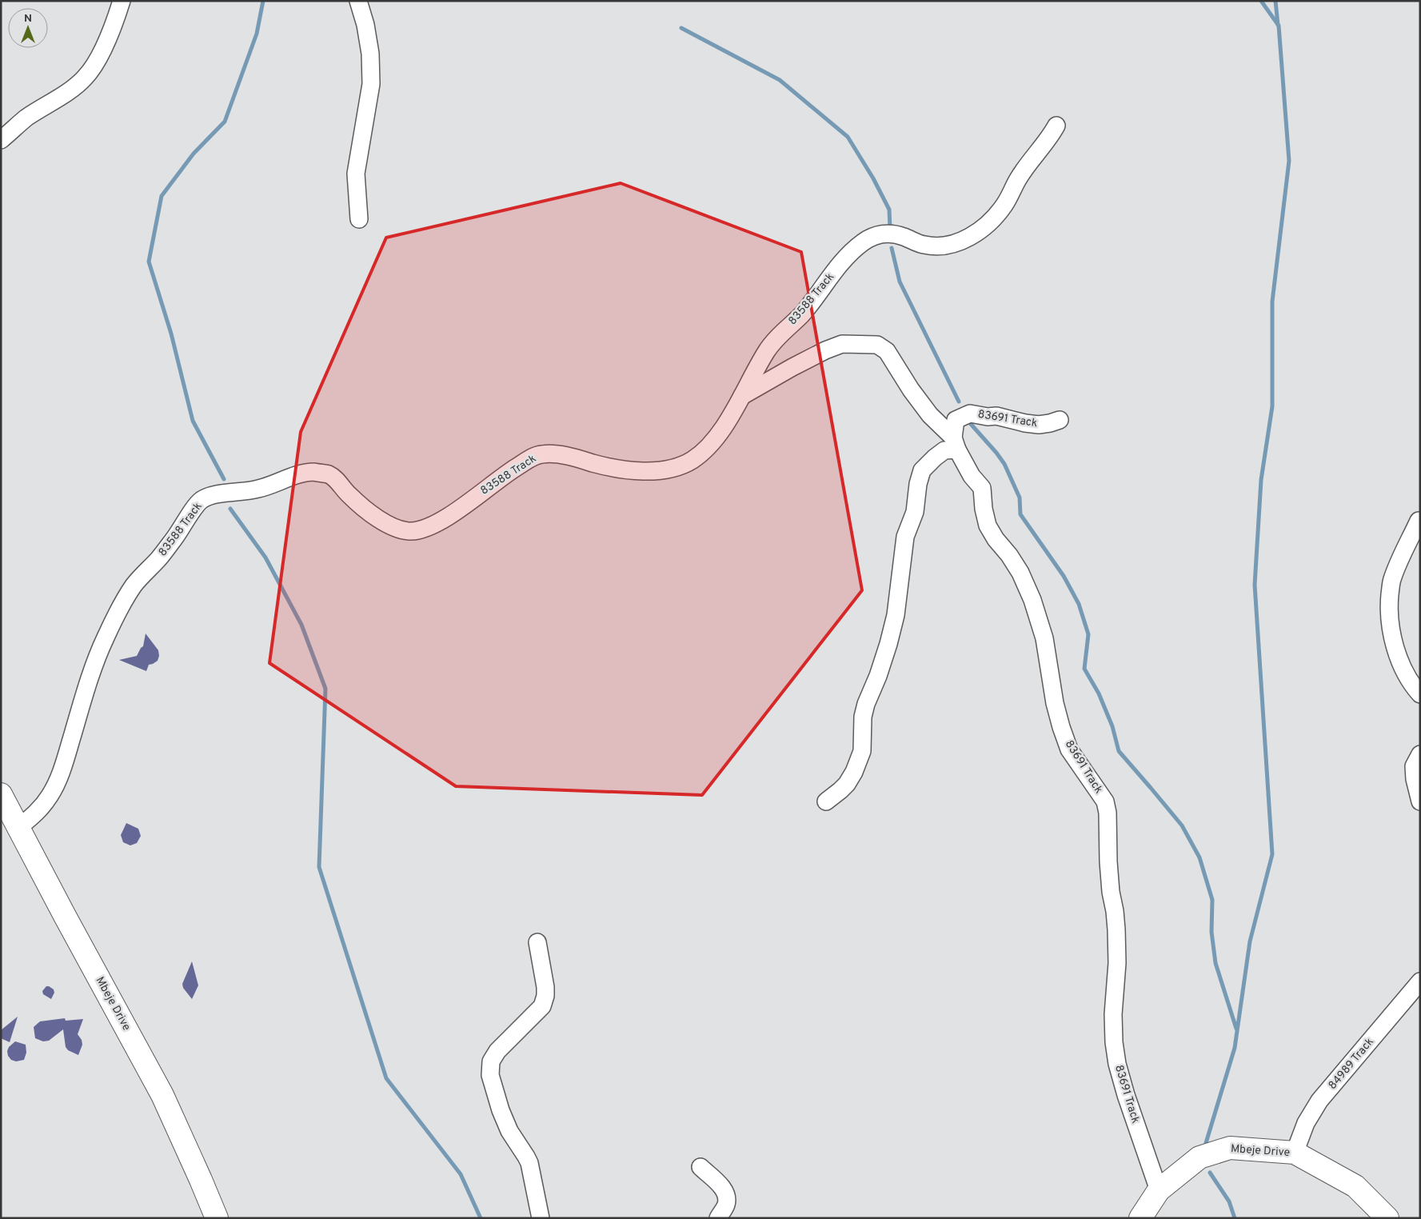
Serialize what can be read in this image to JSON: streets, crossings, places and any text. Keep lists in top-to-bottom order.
{
  "streets": {
    "street": [
      "83588 Track",
      "83691 Track",
      "Mbeje Drive",
      "84989 Track"
    ]
  },
  "crossings": [
    ["83588 Track", "Mbeje Drive"],
    ["83691 Track", "Mbeje Drive"],
    ["Mbeje Drive", "84989 Track"]
  ],
  "north": "top"
}
